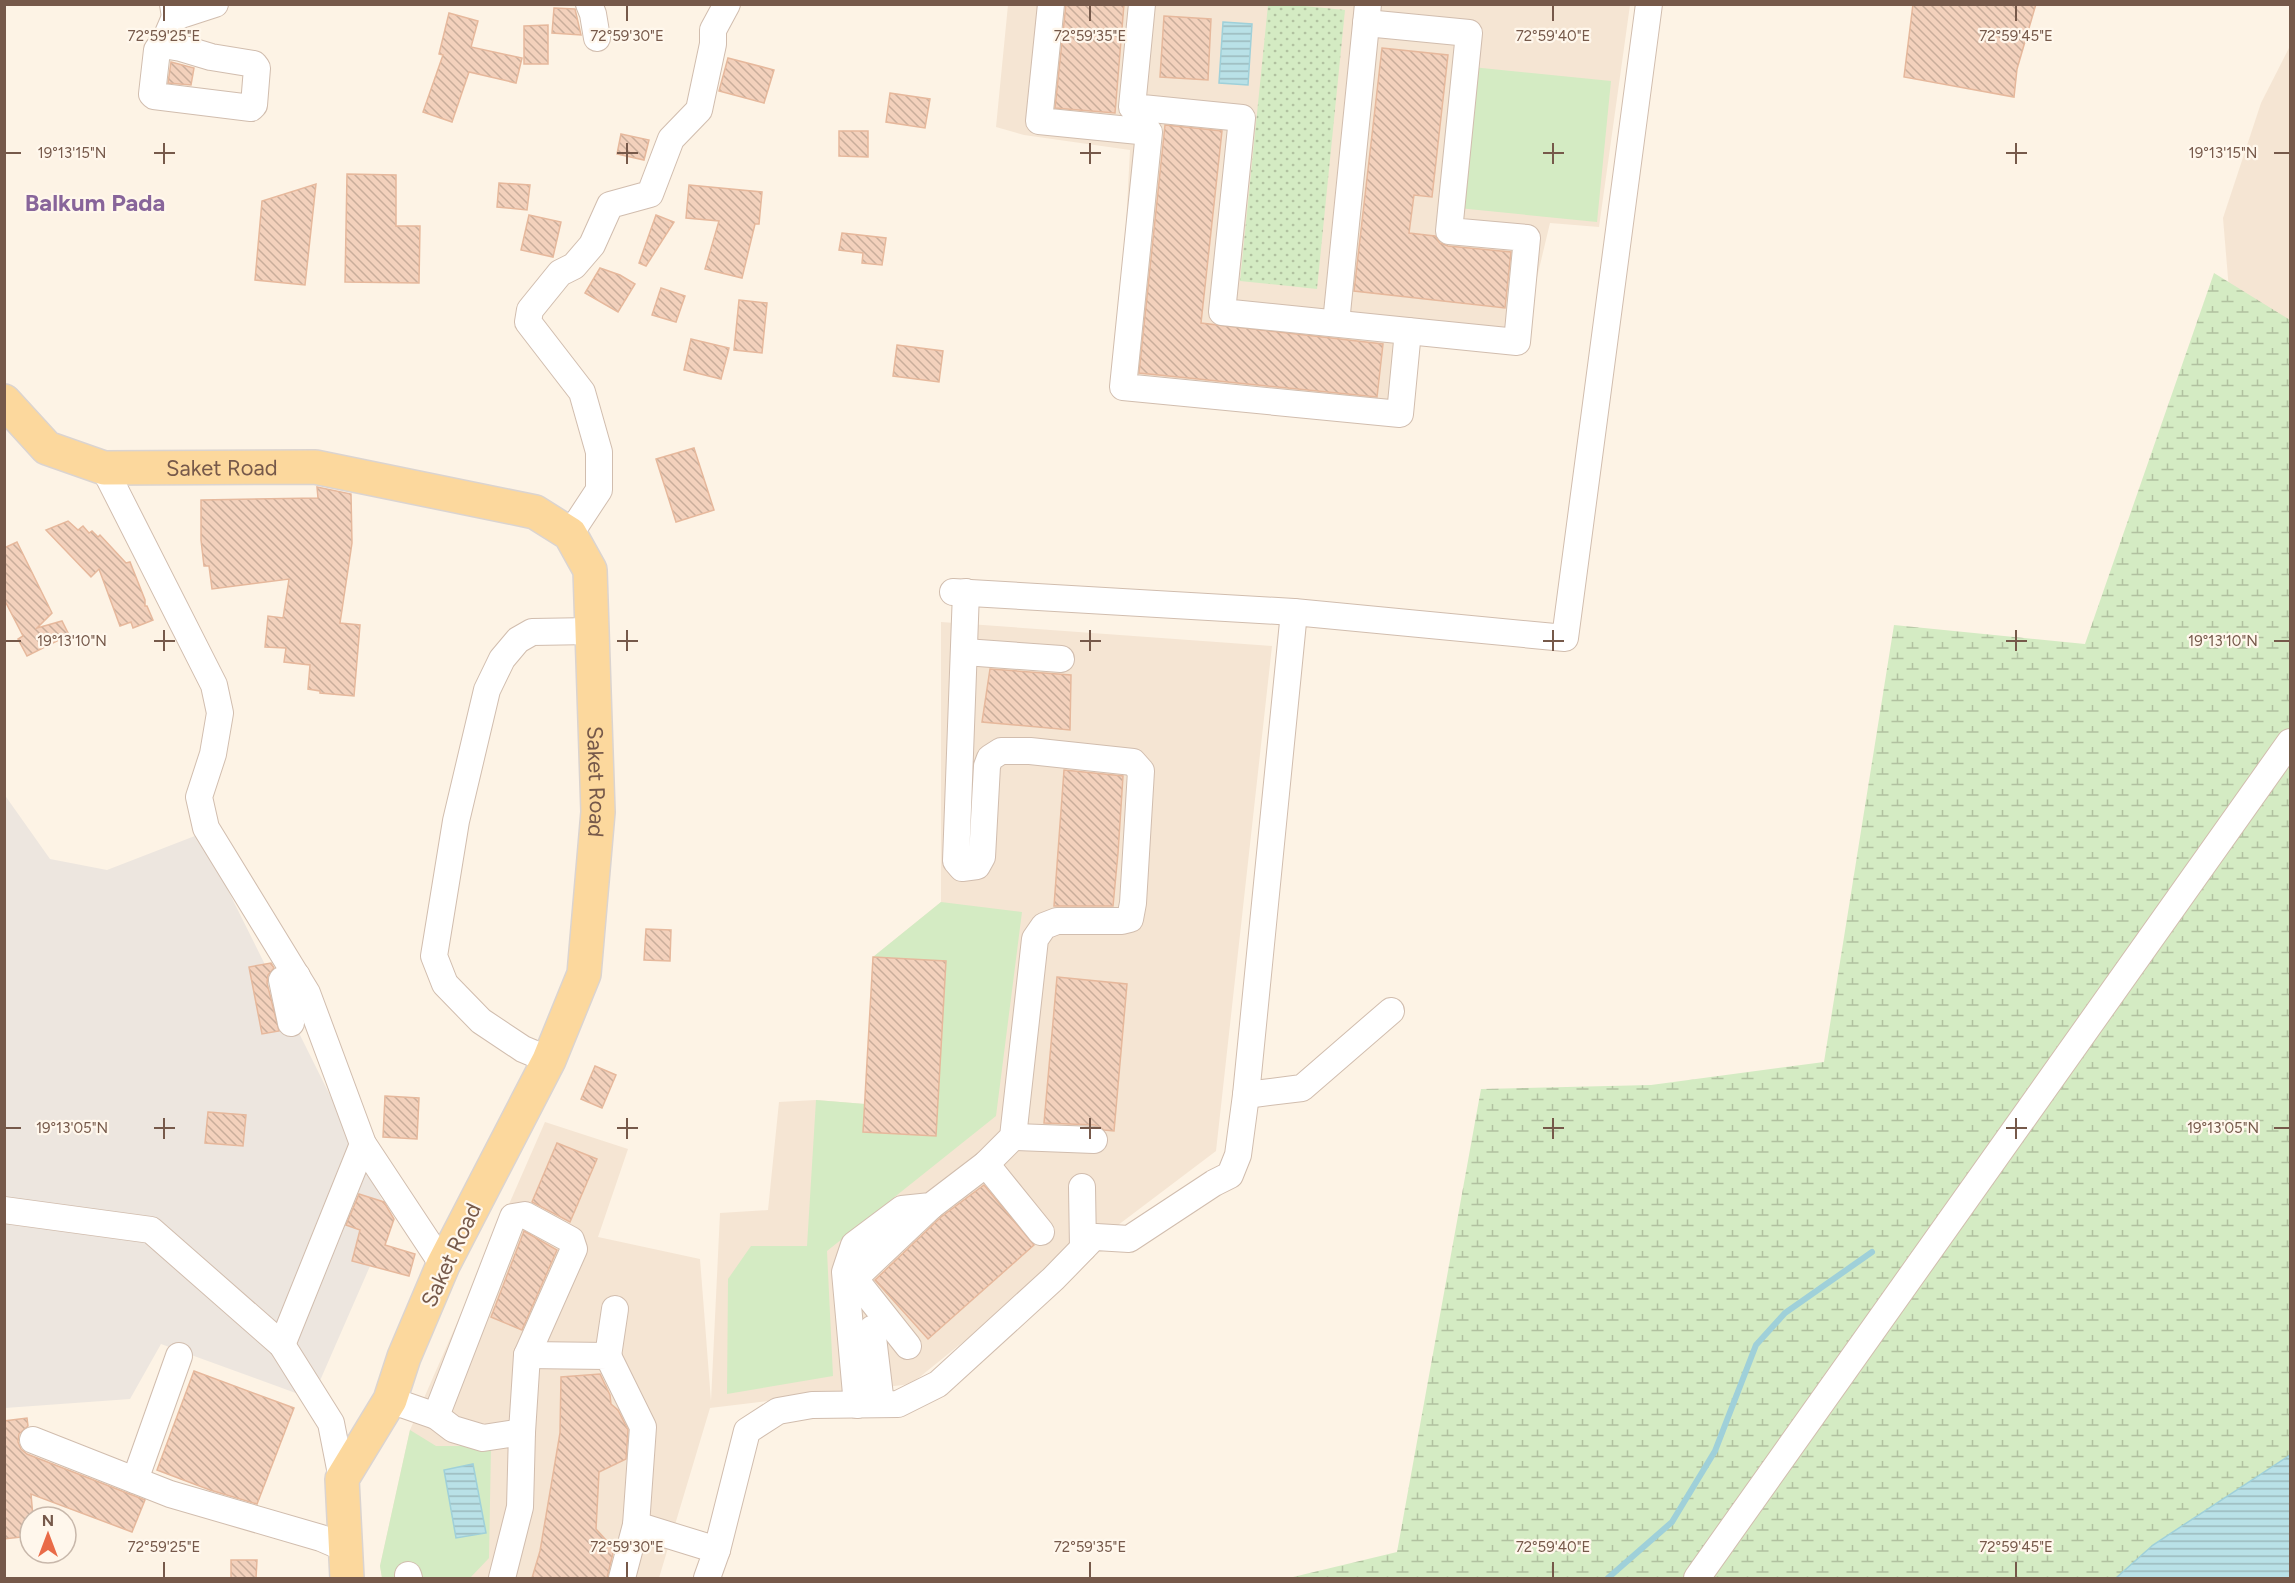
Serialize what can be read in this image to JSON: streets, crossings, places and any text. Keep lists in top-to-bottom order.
{
  "streets": {
    "main road": ["Saket Road"]
  },
  "districts": ["Balkum Pada"],
  "north": "top",
  "coordinates": [
    "72°59'25\"E",
    "72°59'30\"E",
    "72°59'35\"E",
    "72°59'40\"E",
    "72°59'45\"E",
    "19°13'15\"N",
    "19°13'10\"N",
    "19°13'05\"N"
  ]
}
